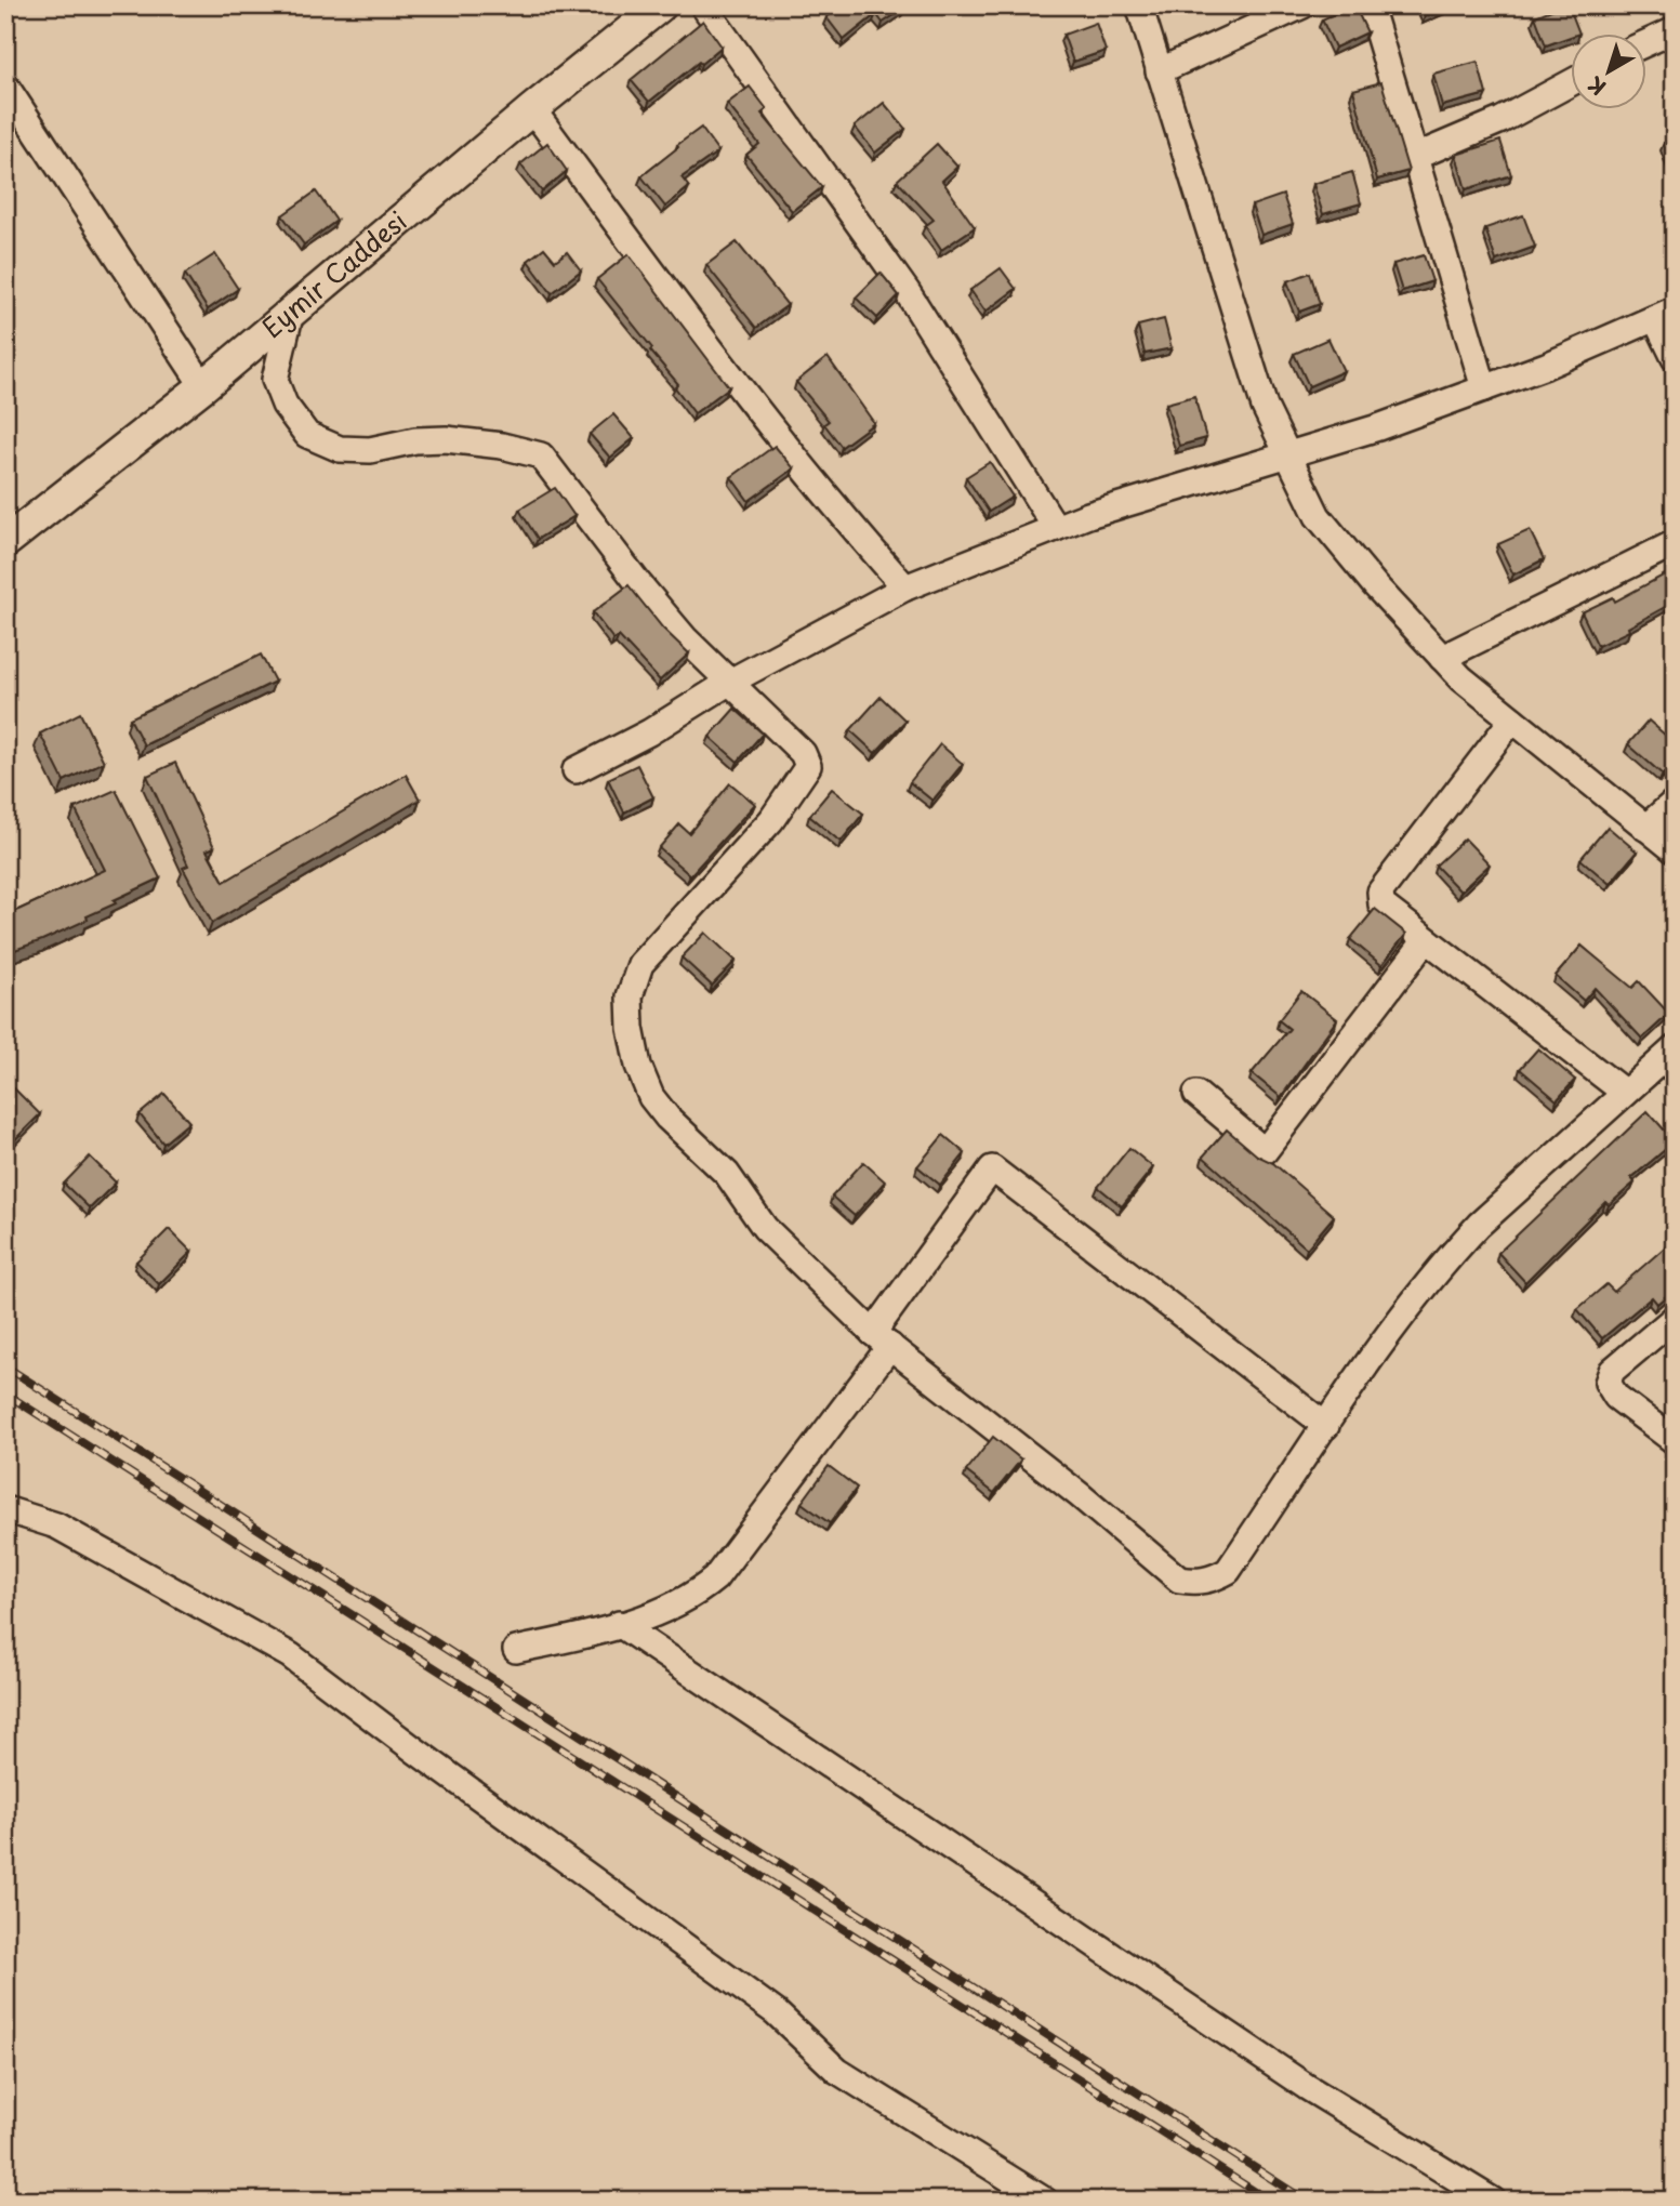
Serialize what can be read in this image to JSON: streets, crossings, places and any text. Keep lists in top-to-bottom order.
{
  "streets": {
    "main road": ["Eymir Caddesi"]
  },
  "north": "bottom left"
}
